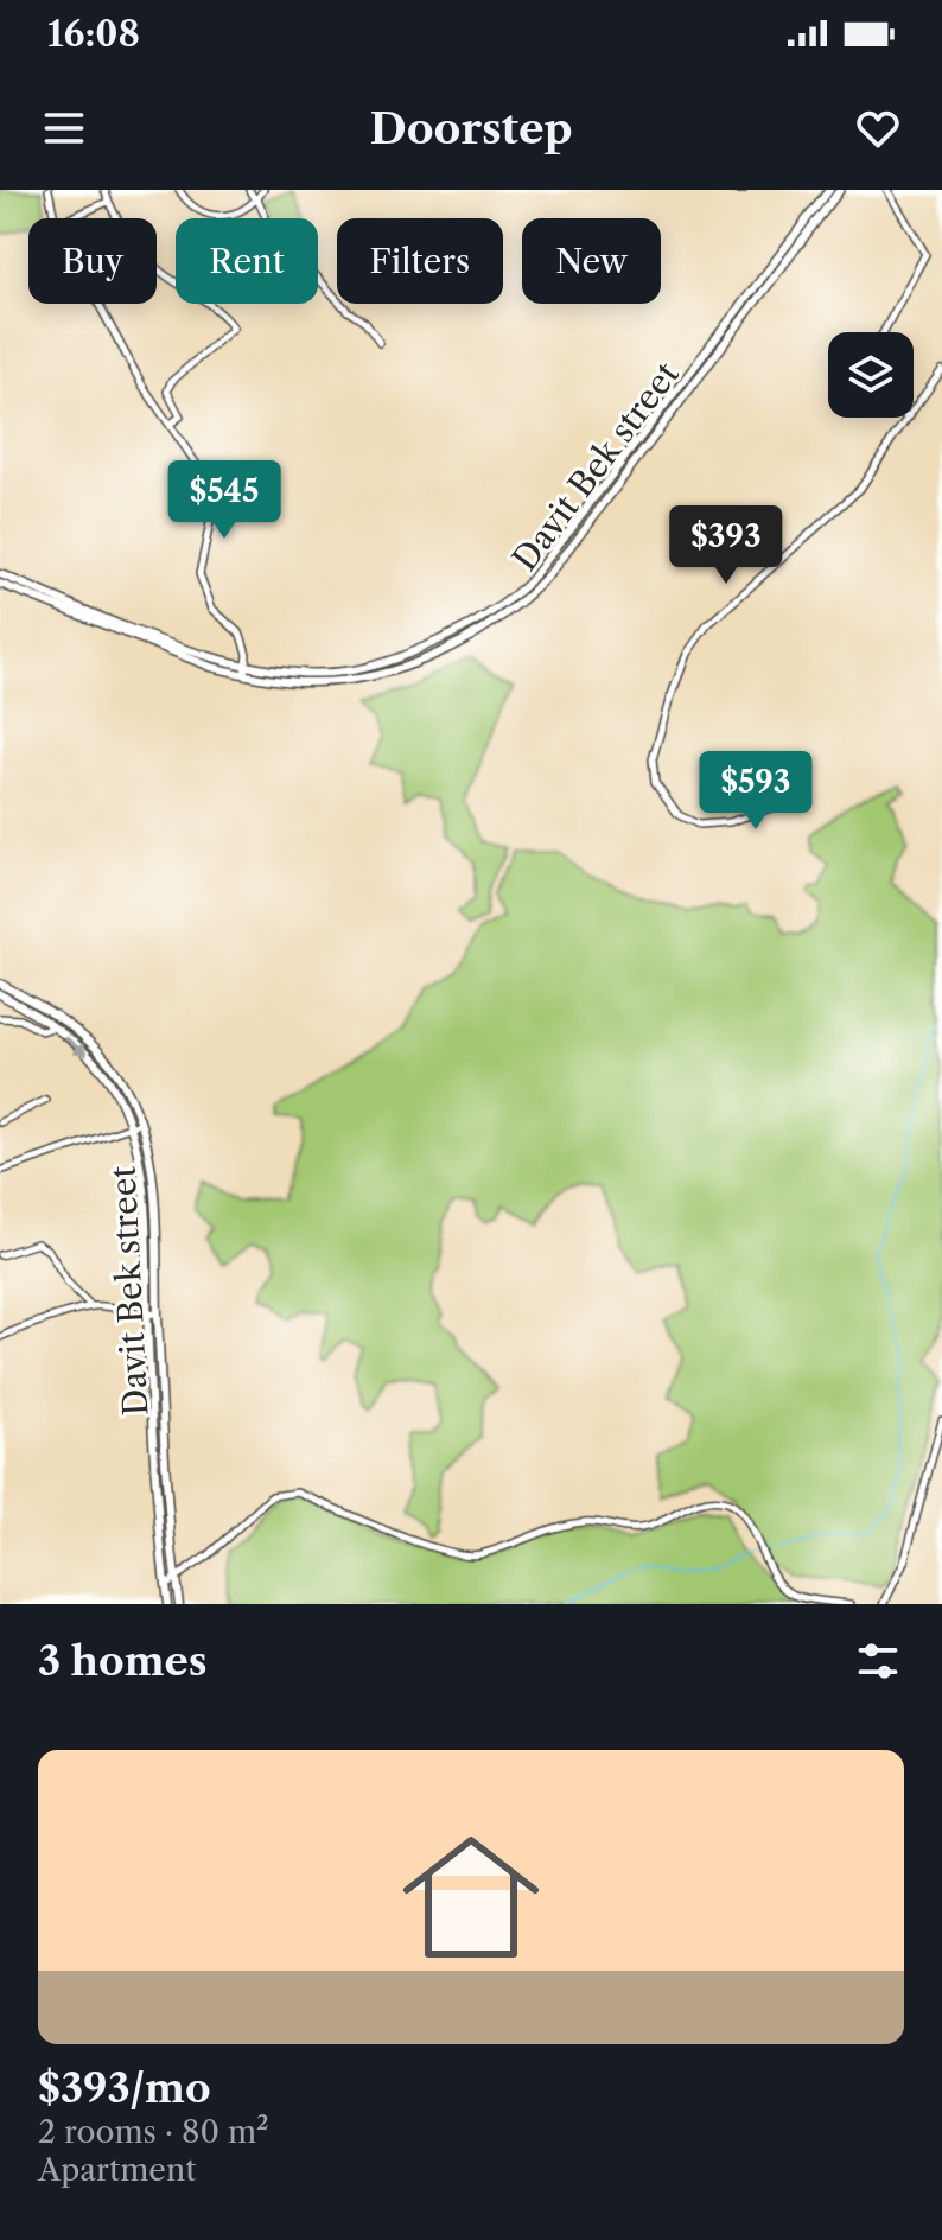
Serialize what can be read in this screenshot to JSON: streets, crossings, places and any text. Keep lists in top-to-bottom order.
{
  "streets": {
    "main road": ["Davit Bek street"]
  },
  "page": {
    "status": "16:08",
    "header": "Doorstep",
    "chip": [
      "Buy",
      "Rent",
      "Filters",
      "New"
    ],
    "price": ["$545", "$393", "$593"],
    "heading": "3 homes",
    "list": [
      {
        "name": "$393/mo",
        "note": "2 rooms · 80 m² · Apartment"
      }
    ]
  }
}
